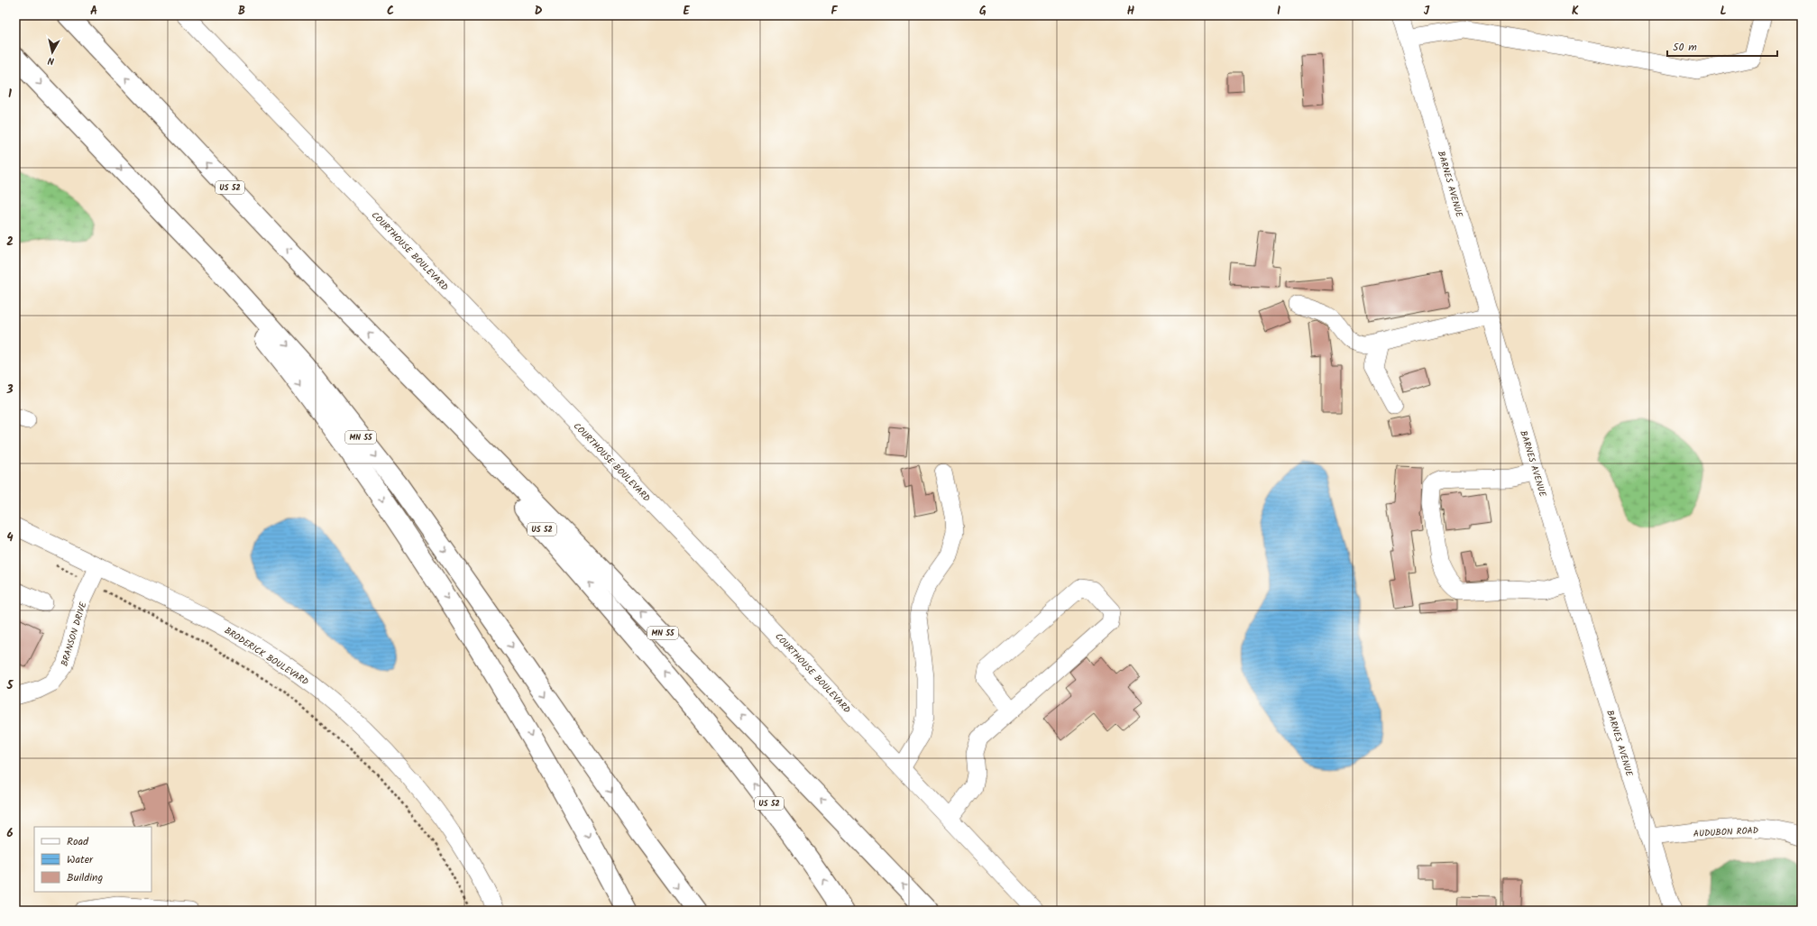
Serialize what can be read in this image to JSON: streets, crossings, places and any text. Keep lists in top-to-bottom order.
{
  "streets": {
    "highway": ["US 52", "MN 55"],
    "street": [
      "BARNES AVENUE",
      "COURTHOUSE BOULEVARD",
      "BRANSON DRIVE",
      "BRODERICK BOULEVARD",
      "AUDUBON ROAD"
    ]
  },
  "crossings": [
    ["BARNES AVENUE", "AUDUBON ROAD"],
    ["US 52", "MN 55"],
    ["BRANSON DRIVE", "BRODERICK BOULEVARD"]
  ],
  "legend": ["Road", "Water", "Building"],
  "scale_bar": "50 m",
  "north": "bottom",
  "grid": {
    "columns": [
      "A",
      "B",
      "C",
      "D",
      "E",
      "F",
      "G",
      "H",
      "I",
      "J",
      "K",
      "L"
    ],
    "rows": [
      "1",
      "2",
      "3",
      "4",
      "5",
      "6"
    ]
  }
}
